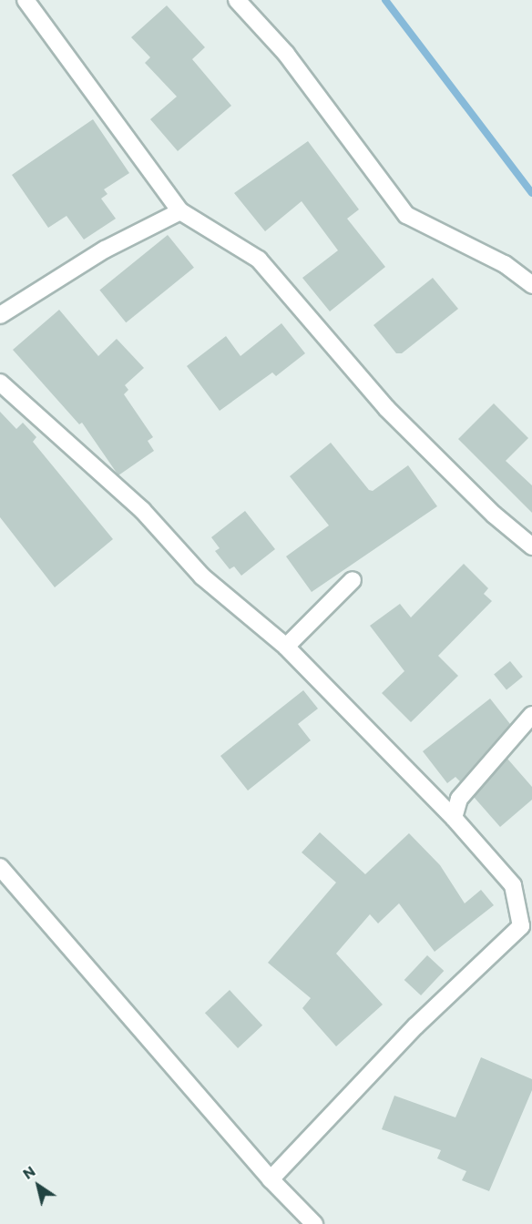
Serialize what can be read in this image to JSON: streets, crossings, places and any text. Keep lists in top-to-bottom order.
{
  "north": "top left"
}
